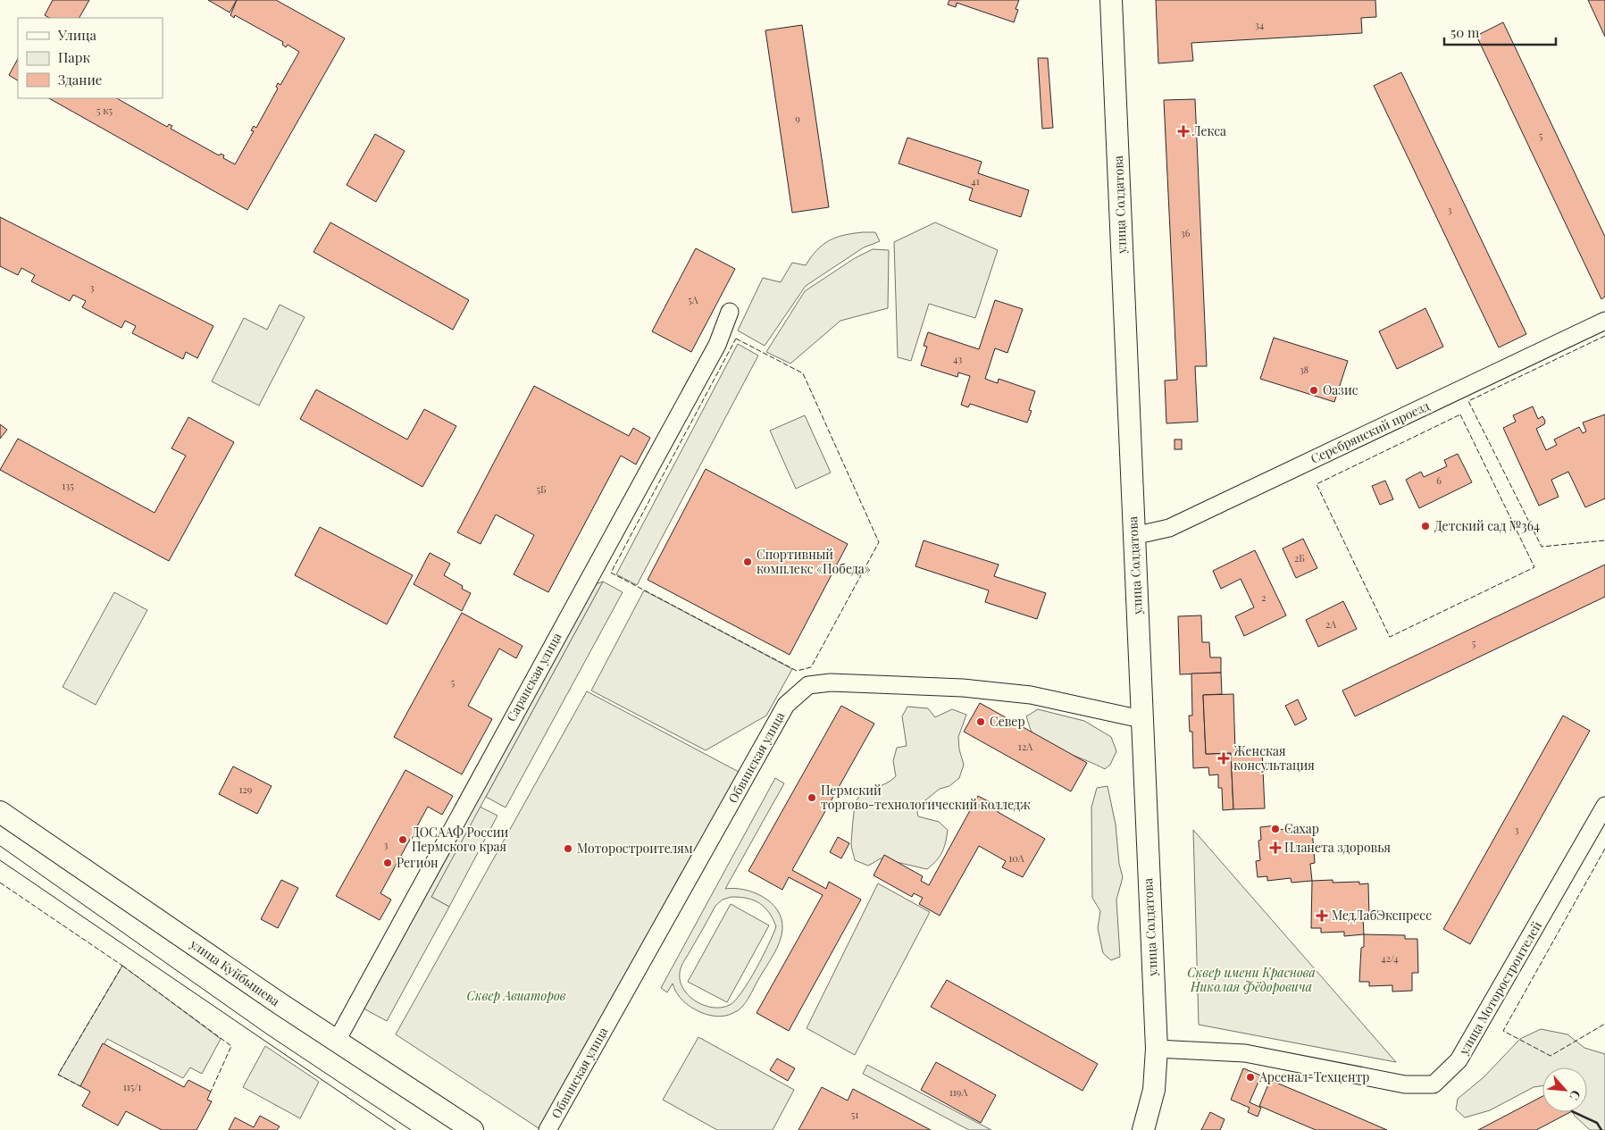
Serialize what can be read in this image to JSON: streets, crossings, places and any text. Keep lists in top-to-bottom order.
{
  "streets": {
    "main road": ["улица Солдатова", "улица Куйбышева"],
    "street": [
      "Серебрянский проезд",
      "Саранская улица",
      "Обвинская улица",
      "улица Моторостроителей"
    ]
  },
  "crossings": [
    ["улица Солдатова", "Серебрянский проезд"],
    ["улица Солдатова", "Обвинская улица"],
    ["улица Солдатова", "улица Моторостроителей"],
    ["Саранская улица", "улица Куйбышева"]
  ],
  "parks": ["Сквер имени Краснова Николая Фёдоровича", "Сквер Авиаторов"],
  "places": {
    "health": [
      "Лекса",
      "Женская консультация",
      "Планета здоровья",
      "МедЛабЭкспресс"
    ],
    "other": [
      "Оазис",
      "Детский сад №364",
      "Спортивный комплекс «Победа»",
      "Север",
      "Пермский торгово-технологический колледж",
      "Сахар",
      "ДОСААФ России Пермского края",
      "Моторостроителям",
      "Регион",
      "Арсенал-Техцентр"
    ]
  },
  "house_numbers": [
    "34",
    "5 к5",
    "9",
    "5",
    "41",
    "3",
    "36",
    "3",
    "5А",
    "43",
    "38",
    "6",
    "135",
    "5Б",
    "2Б",
    "2",
    "2А",
    "5",
    "5",
    "12А",
    "129",
    "3",
    "3",
    "10А",
    "42/4",
    "115/1",
    "119А",
    "51"
  ],
  "legend": ["Улица", "Парк", "Здание"],
  "scale_bar": "50 m",
  "north": "bottom right"
}
